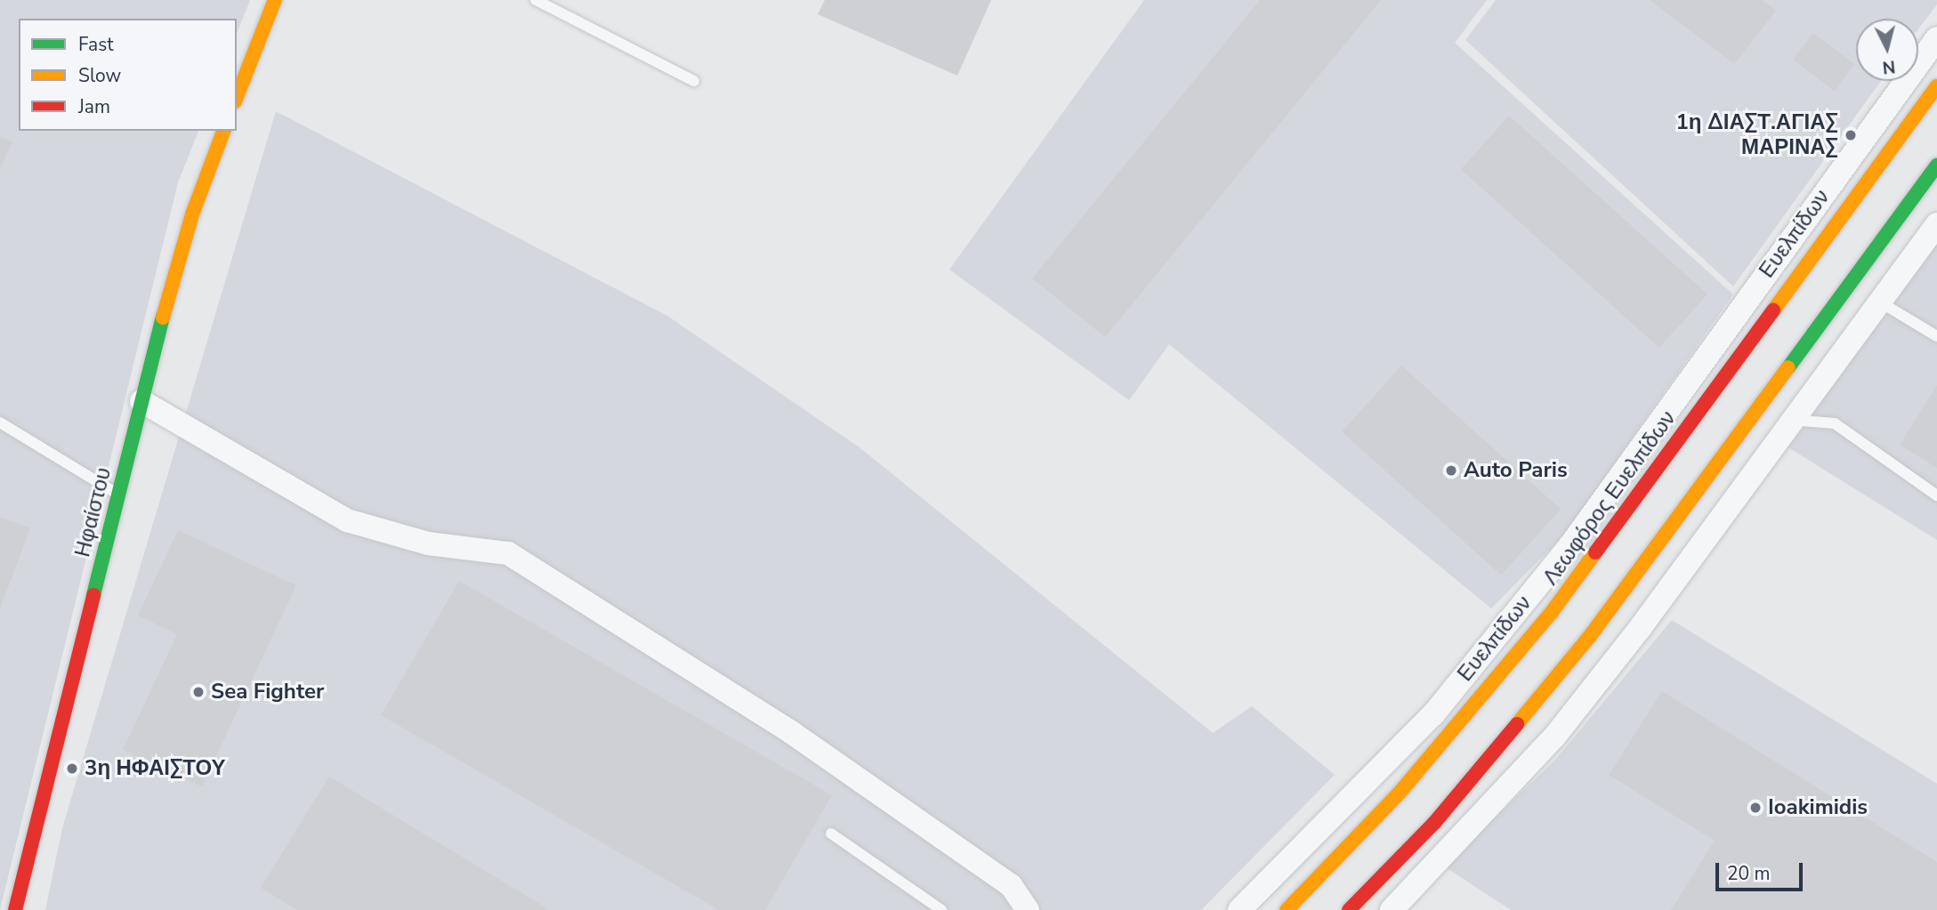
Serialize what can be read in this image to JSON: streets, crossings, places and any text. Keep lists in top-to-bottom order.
{
  "streets": {
    "main road": ["Λεωφόρος Ευελπίδων", "Ηφαίστου"],
    "street": ["Ευελπίδων"]
  },
  "places": [
    "1η ΔΙΑΣΤ.ΑΓΙΑΣ ΜΑΡΙΝΑΣ",
    "Auto Paris",
    "Sea Fighter",
    "3η ΗΦΑΙΣΤΟΥ",
    "Ioakimidis"
  ],
  "legend": ["Fast", "Slow", "Jam"],
  "scale_bar": "20 m",
  "north": "bottom"
}
